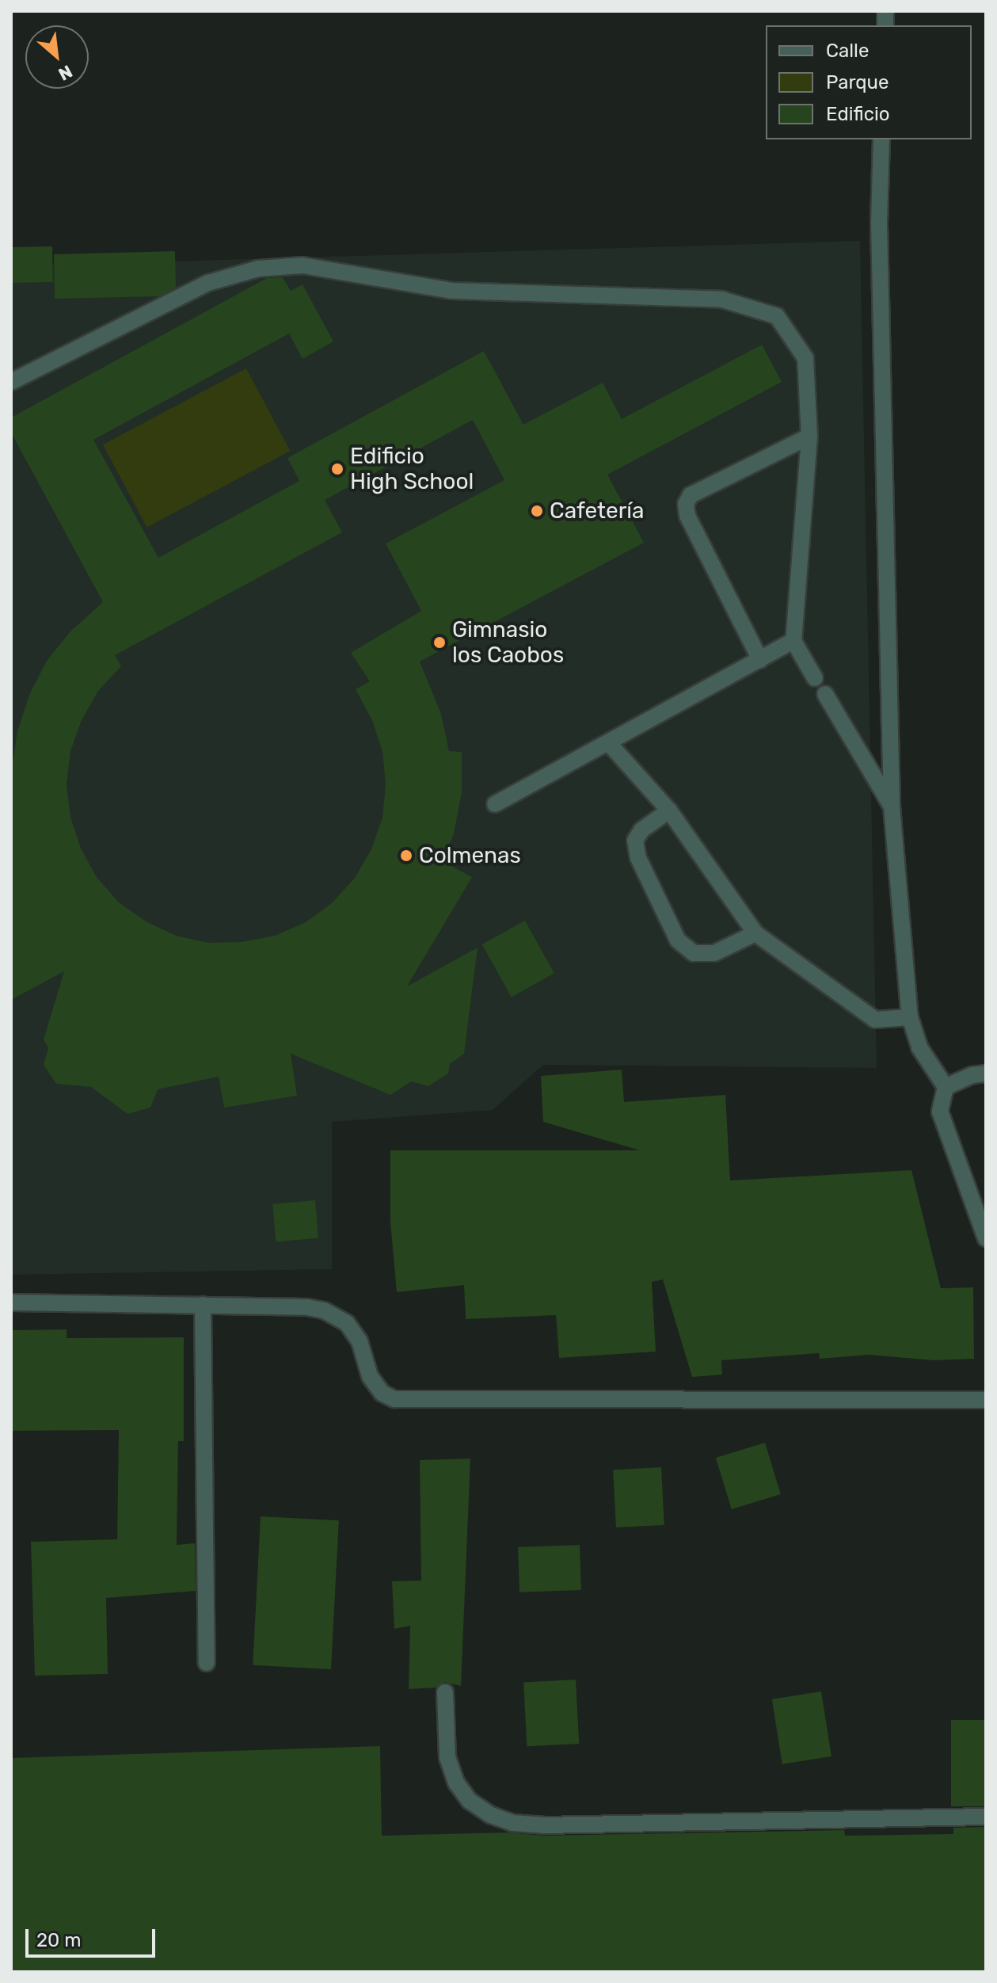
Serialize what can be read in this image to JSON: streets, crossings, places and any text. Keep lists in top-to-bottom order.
{
  "places": [
    "Edificio High School",
    "Cafetería",
    "Gimnasio los Caobos",
    "Colmenas"
  ],
  "legend": ["Calle", "Parque", "Edificio"],
  "scale_bar": "20 m",
  "north": "bottom right"
}
